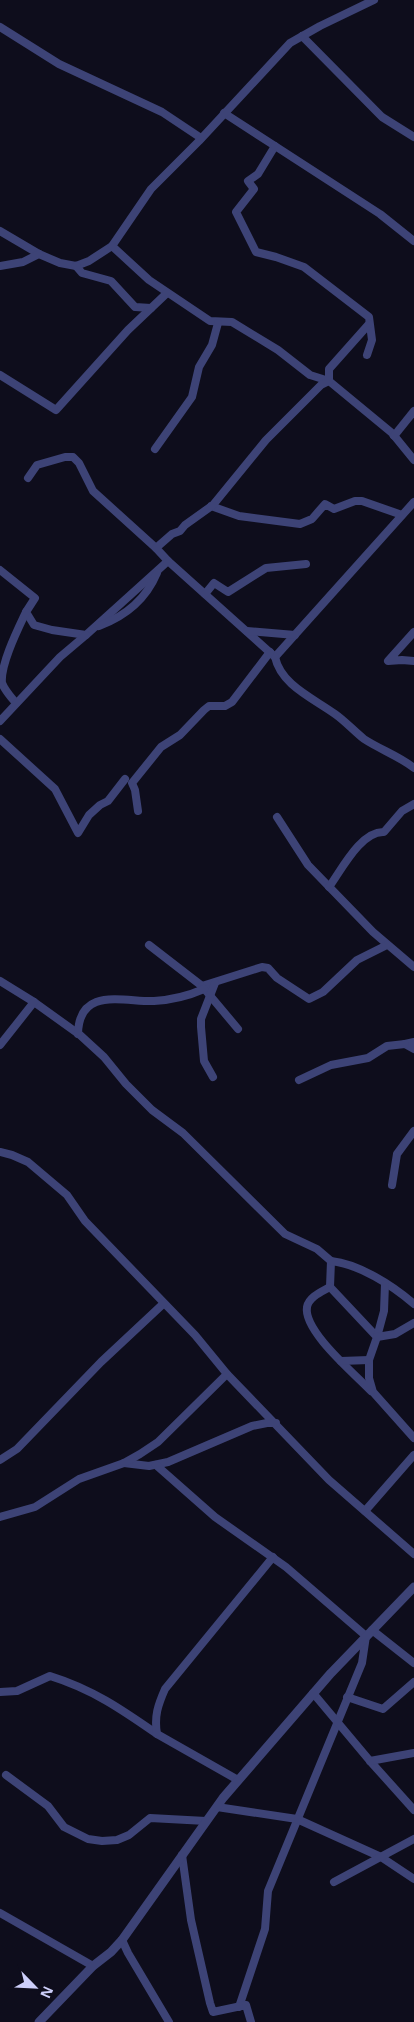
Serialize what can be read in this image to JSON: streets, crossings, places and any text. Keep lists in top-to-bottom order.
{
  "north": "bottom right"
}
